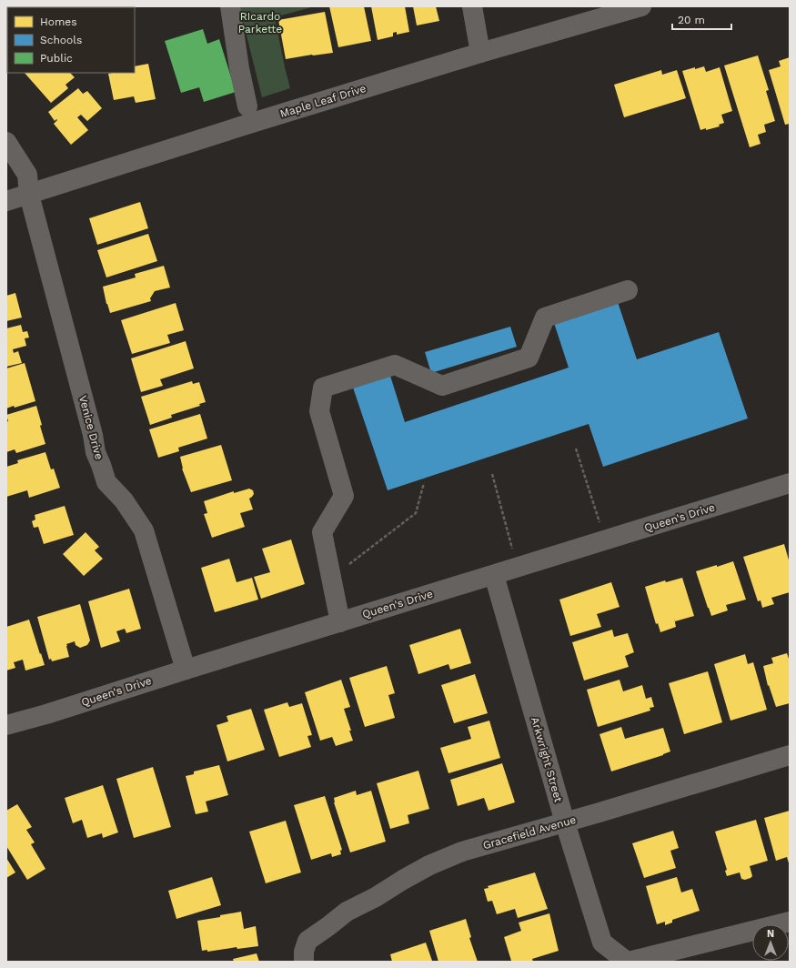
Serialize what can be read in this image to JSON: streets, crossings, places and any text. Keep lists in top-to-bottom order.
{
  "streets": {
    "street": [
      "Maple Leaf Drive",
      "Venice Drive",
      "Queen's Drive",
      "Arkwright Street",
      "Gracefield Avenue"
    ]
  },
  "crossings": [
    ["Maple Leaf Drive", "Venice Drive"],
    ["Venice Drive", "Queen's Drive"],
    ["Queen's Drive", "Arkwright Street"],
    ["Arkwright Street", "Gracefield Avenue"]
  ],
  "parks": ["RIcardo Parkette"],
  "legend": ["Homes", "Schools", "Public"],
  "scale_bar": "20 m",
  "north": "top"
}
